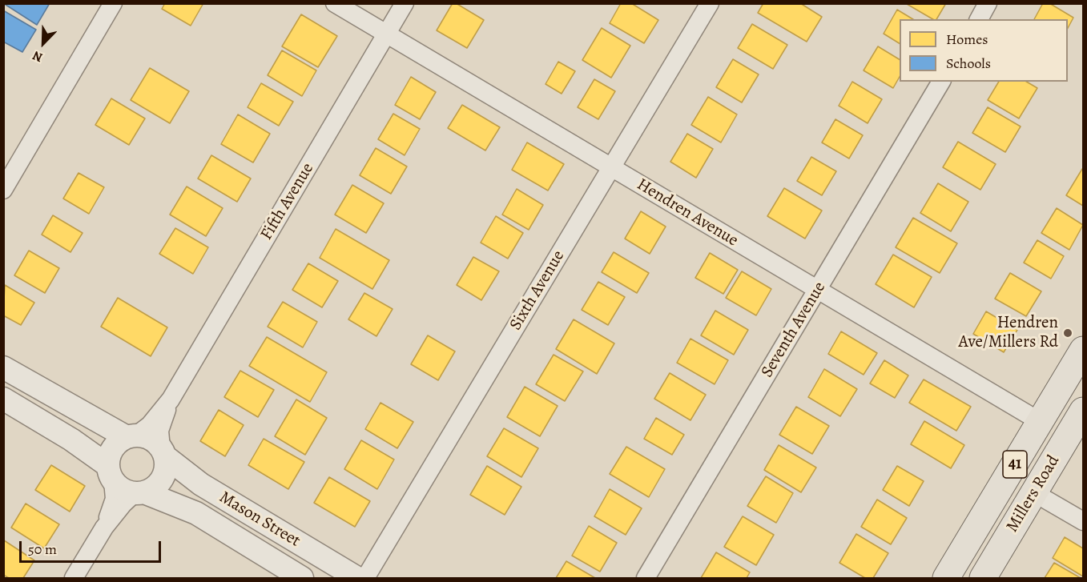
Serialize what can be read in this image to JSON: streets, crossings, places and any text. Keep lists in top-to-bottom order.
{
  "streets": {
    "main road": ["41", "Millers Road"],
    "street": [
      "Fifth Avenue",
      "Hendren Avenue",
      "Sixth Avenue",
      "Seventh Avenue",
      "Mason Street"
    ]
  },
  "crossings": [
    ["Fifth Avenue", "Hendren Avenue"],
    ["Fifth Avenue", "Mason Street"],
    ["Hendren Avenue", "Sixth Avenue"],
    ["Hendren Avenue", "Seventh Avenue"],
    ["Hendren Avenue", "Millers Road"]
  ],
  "places": ["Hendren Ave/Millers Rd"],
  "legend": ["Homes", "Schools"],
  "scale_bar": "50 m",
  "north": "bottom left"
}
